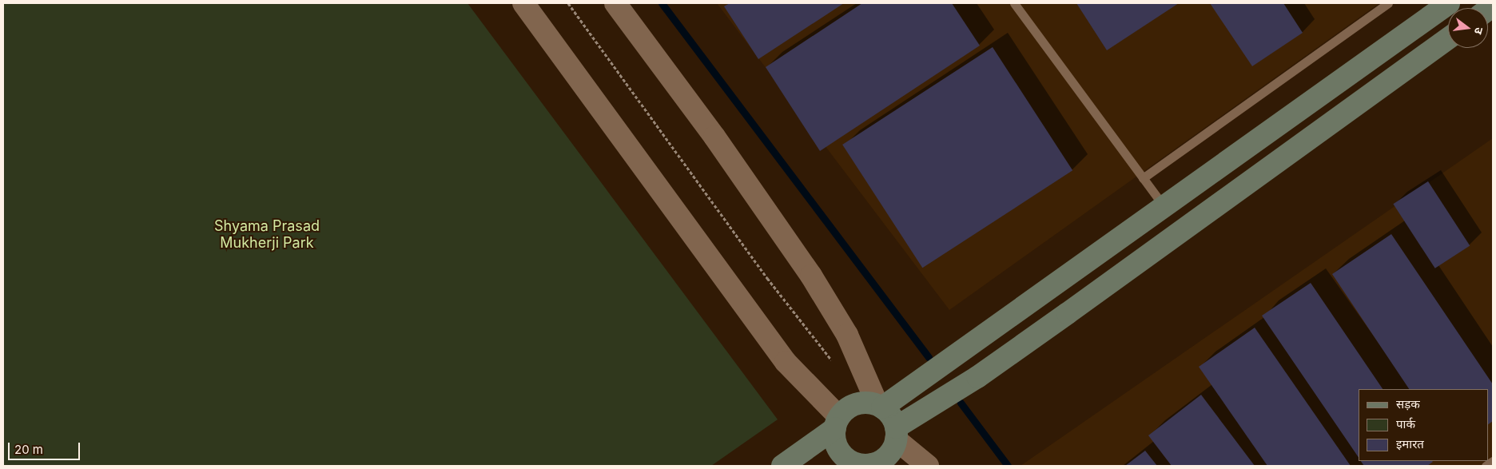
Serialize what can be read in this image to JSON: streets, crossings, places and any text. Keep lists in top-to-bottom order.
{
  "parks": ["Shyama Prasad Mukherji Park"],
  "legend": ["सड़क", "पार्क", "इमारत"],
  "scale_bar": "20 m",
  "north": "right"
}
